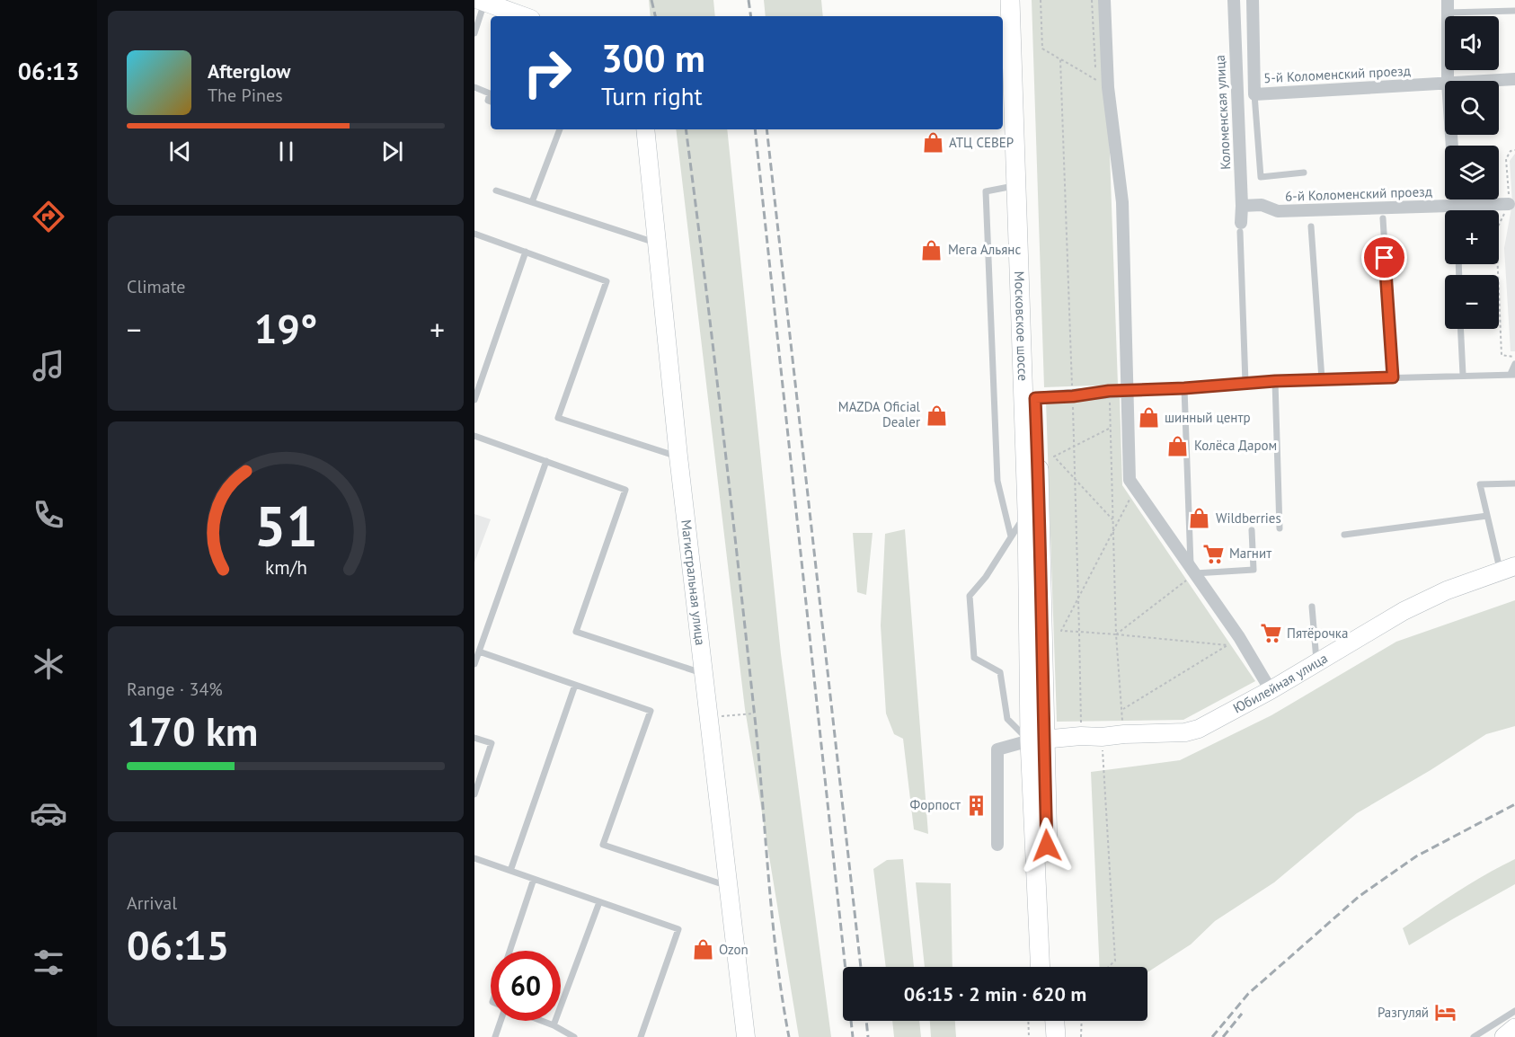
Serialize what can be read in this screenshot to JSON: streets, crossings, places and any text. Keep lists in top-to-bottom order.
{
  "streets": {
    "main road": ["Московское шоссе"],
    "street": [
      "5-й Коломенский проезд",
      "Коломенская улица",
      "6-й Коломенский проезд",
      "Магистральная улица",
      "Юбилейная улица"
    ]
  },
  "crossings": [
    ["Коломенская улица", "6-й Коломенский проезд"],
    ["Московское шоссе", "Юбилейная улица"]
  ],
  "places": {
    "shop": [
      "АТЦ СЕВЕР",
      "Мега Альянс",
      "MAZDA Oficial Dealer",
      "шинный центр",
      "Колёса Даром",
      "Wildberries",
      "Ozon"
    ],
    "supermarket": ["Магнит", "Пятёрочка"],
    "building": ["Форпост"],
    "hotel": ["Разгуляй"]
  },
  "page": {
    "tabs": "06:13",
    "map_buttons": ["+", "−"],
    "turn": ["300 m", "Turn right"],
    "song": ["Afterglow", "The Pines"],
    "tile": [
      "Climate",
      ["Range · 34%", "170 km"],
      ["Arrival", "06:15"]
    ],
    "heat": ["−", "19°", "+"],
    "limit": "60",
    "trip": "06:15 · 2 min · 620 m",
    "gauge": ["51", "km/h"]
  }
}
